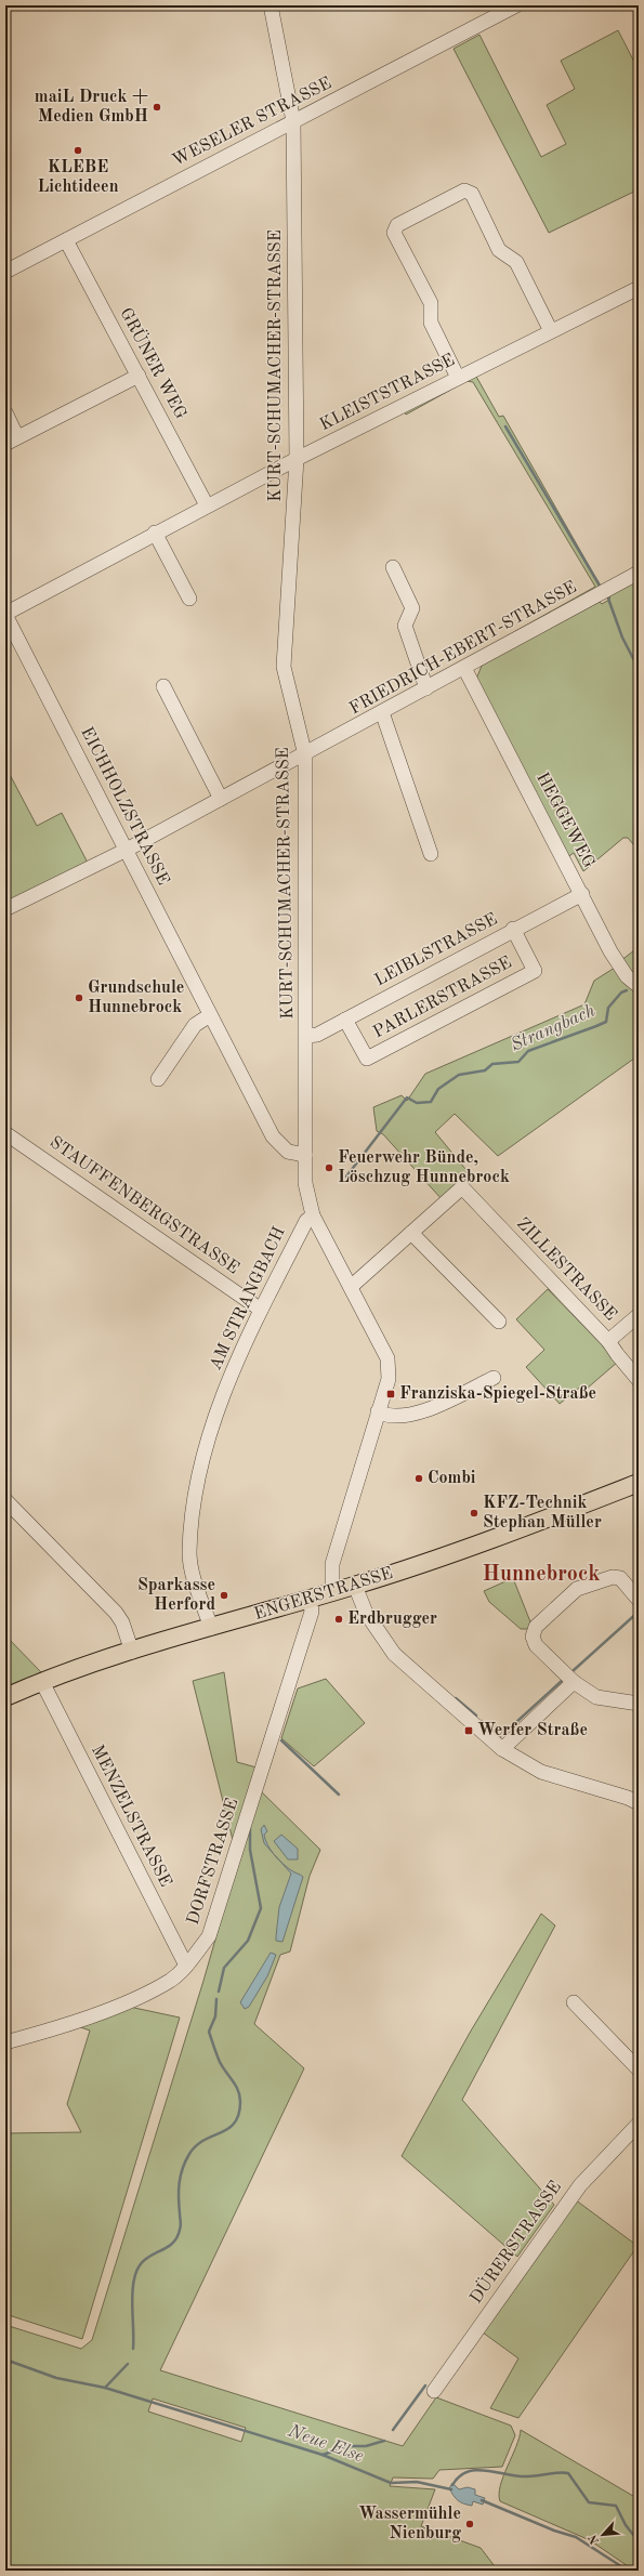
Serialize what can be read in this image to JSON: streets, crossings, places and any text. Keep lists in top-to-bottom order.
{
  "streets": {
    "main road": ["ENGERSTRASSE"],
    "street": [
      "WESELER STRASSE",
      "GRÜNER WEG",
      "KURT-SCHUMACHER-STRASSE",
      "KLEISTSTRASSE",
      "FRIEDRICH-EBERT-STRASSE",
      "EICHHOLZSTRASSE",
      "HEGGEWEG",
      "LEIBLSTRASSE",
      "PARLERSTRASSE",
      "STAUFFENBERGSTRASSE",
      "ZILLESTRASSE",
      "AM STRANGBACH",
      "MENZELSTRASSE",
      "DORFSTRASSE",
      "DÜRERSTRASSE"
    ]
  },
  "crossings": [
    ["WESELER STRASSE", "GRÜNER WEG"],
    ["WESELER STRASSE", "KURT-SCHUMACHER-STRASSE"],
    ["GRÜNER WEG", "KLEISTSTRASSE"],
    ["KURT-SCHUMACHER-STRASSE", "KLEISTSTRASSE"],
    ["KURT-SCHUMACHER-STRASSE", "FRIEDRICH-EBERT-STRASSE"],
    ["KURT-SCHUMACHER-STRASSE", "EICHHOLZSTRASSE"],
    ["KURT-SCHUMACHER-STRASSE", "LEIBLSTRASSE"],
    ["KURT-SCHUMACHER-STRASSE", "AM STRANGBACH"],
    ["KURT-SCHUMACHER-STRASSE", "ENGERSTRASSE"],
    ["KLEISTSTRASSE", "EICHHOLZSTRASSE"],
    ["FRIEDRICH-EBERT-STRASSE", "EICHHOLZSTRASSE"],
    ["FRIEDRICH-EBERT-STRASSE", "HEGGEWEG"],
    ["HEGGEWEG", "LEIBLSTRASSE"],
    ["LEIBLSTRASSE", "PARLERSTRASSE"],
    ["STAUFFENBERGSTRASSE", "AM STRANGBACH"],
    ["AM STRANGBACH", "ENGERSTRASSE"],
    ["ENGERSTRASSE", "MENZELSTRASSE"],
    ["ENGERSTRASSE", "DORFSTRASSE"],
    ["MENZELSTRASSE", "DORFSTRASSE"]
  ],
  "districts": ["Hunnebrock"],
  "water": ["Strangbach", "Neue Else"],
  "places": {
    "other": [
      "maiL Druck + Medien GmbH",
      "KLEBE Lichtideen",
      "Grundschule Hunnebrock",
      "Feuerwehr Bünde, Löschzug Hunnebrock",
      "Combi",
      "KFZ-Technik Stephan Müller",
      "Sparkasse Herford",
      "Erdbrugger",
      "Wassermühle Nienburg"
    ],
    "transit": ["Franziska-Spiegel-Straße", "Werfer Straße"]
  },
  "north": "bottom left"
}
